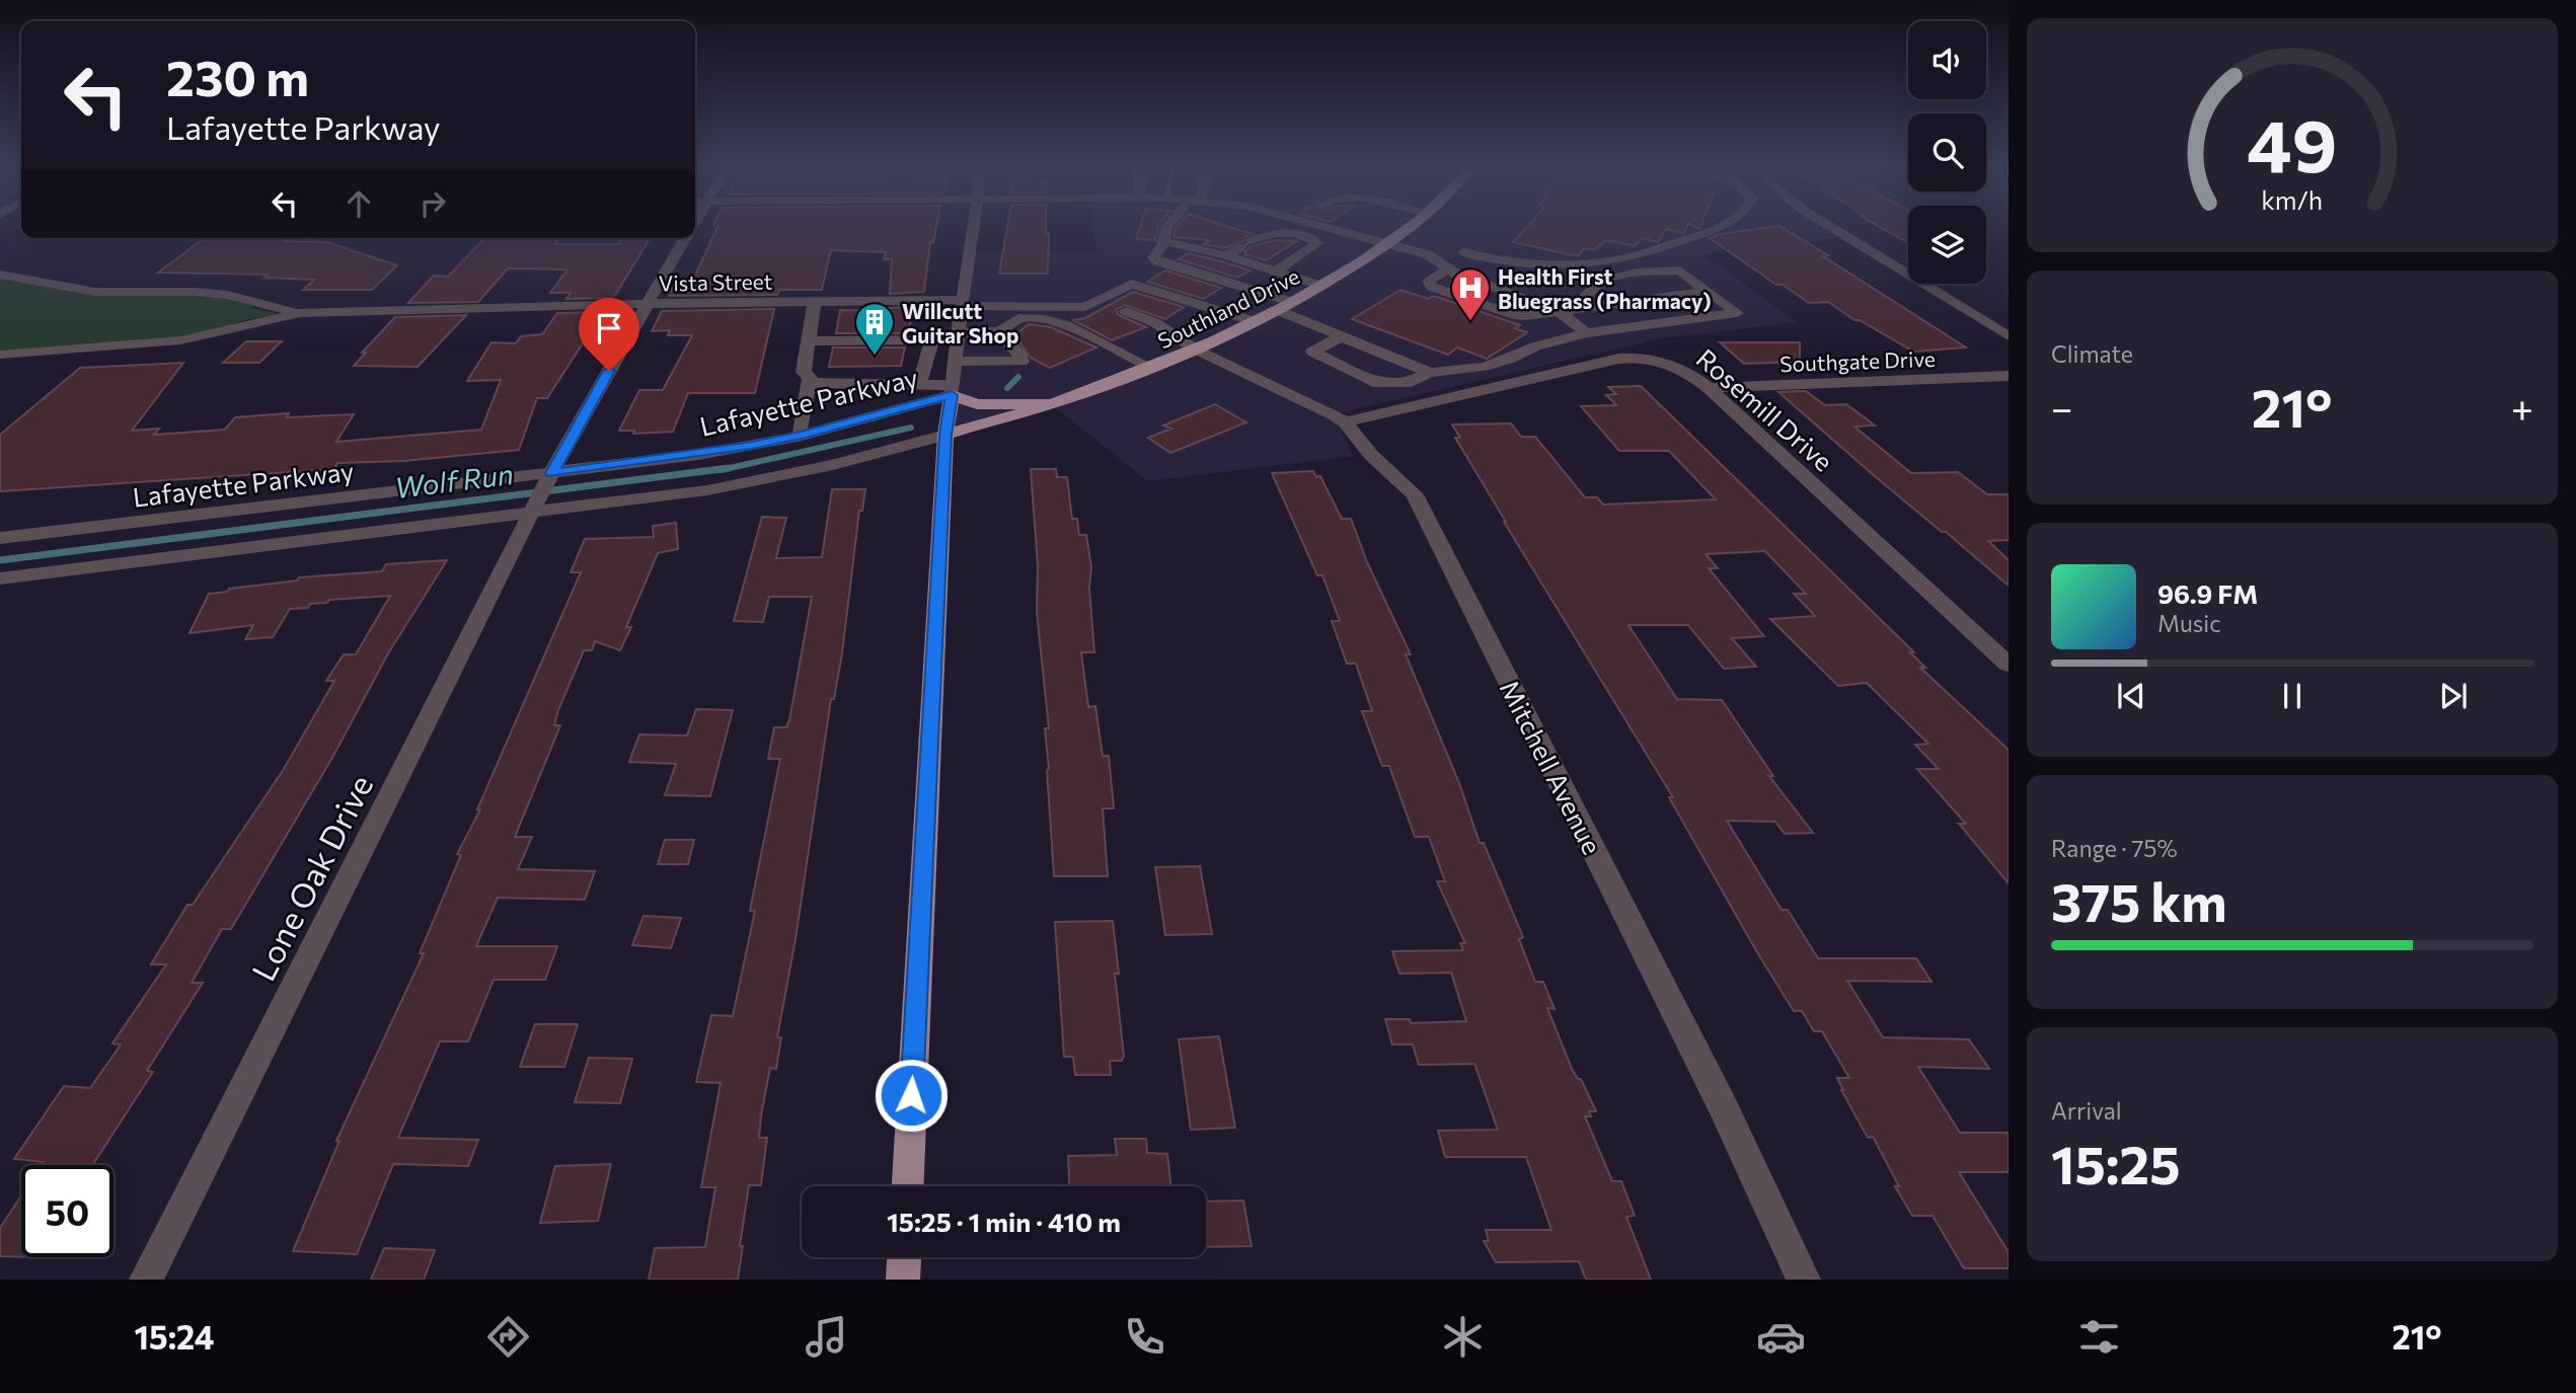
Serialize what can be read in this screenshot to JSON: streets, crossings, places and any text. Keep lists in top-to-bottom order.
{
  "streets": {
    "main road": ["Southland Drive"],
    "street": [
      "Vista Street",
      "Southgate Drive",
      "Lafayette Parkway",
      "Rosemill Drive",
      "Mitchell Avenue",
      "Lone Oak Drive"
    ]
  },
  "crossings": [
    ["Vista Street", "Mitchell Avenue"],
    ["Vista Street", "Lone Oak Drive"],
    ["Southland Drive", "Lafayette Parkway"],
    ["Southland Drive", "Mitchell Avenue"],
    ["Southgate Drive", "Rosemill Drive"],
    ["Lafayette Parkway", "Lone Oak Drive"],
    ["Rosemill Drive", "Mitchell Avenue"]
  ],
  "water": ["Wolf Run"],
  "places": {
    "hospital": ["Health First Bluegrass (Pharmacy)"],
    "building": ["Willcutt Guitar Shop"]
  },
  "page": {
    "turn": ["230 m", "Lafayette Parkway"],
    "tile": [
      "Climate",
      ["Range · 75%", "375 km"],
      ["Arrival", "15:25"]
    ],
    "heat": ["−", "21°", "+"],
    "song": ["96.9 FM", "Music"],
    "limit": "50",
    "trip": "15:25 · 1 min · 410 m",
    "tabs": ["15:24", "21°"],
    "gauge": ["49", "km/h"]
  }
}
